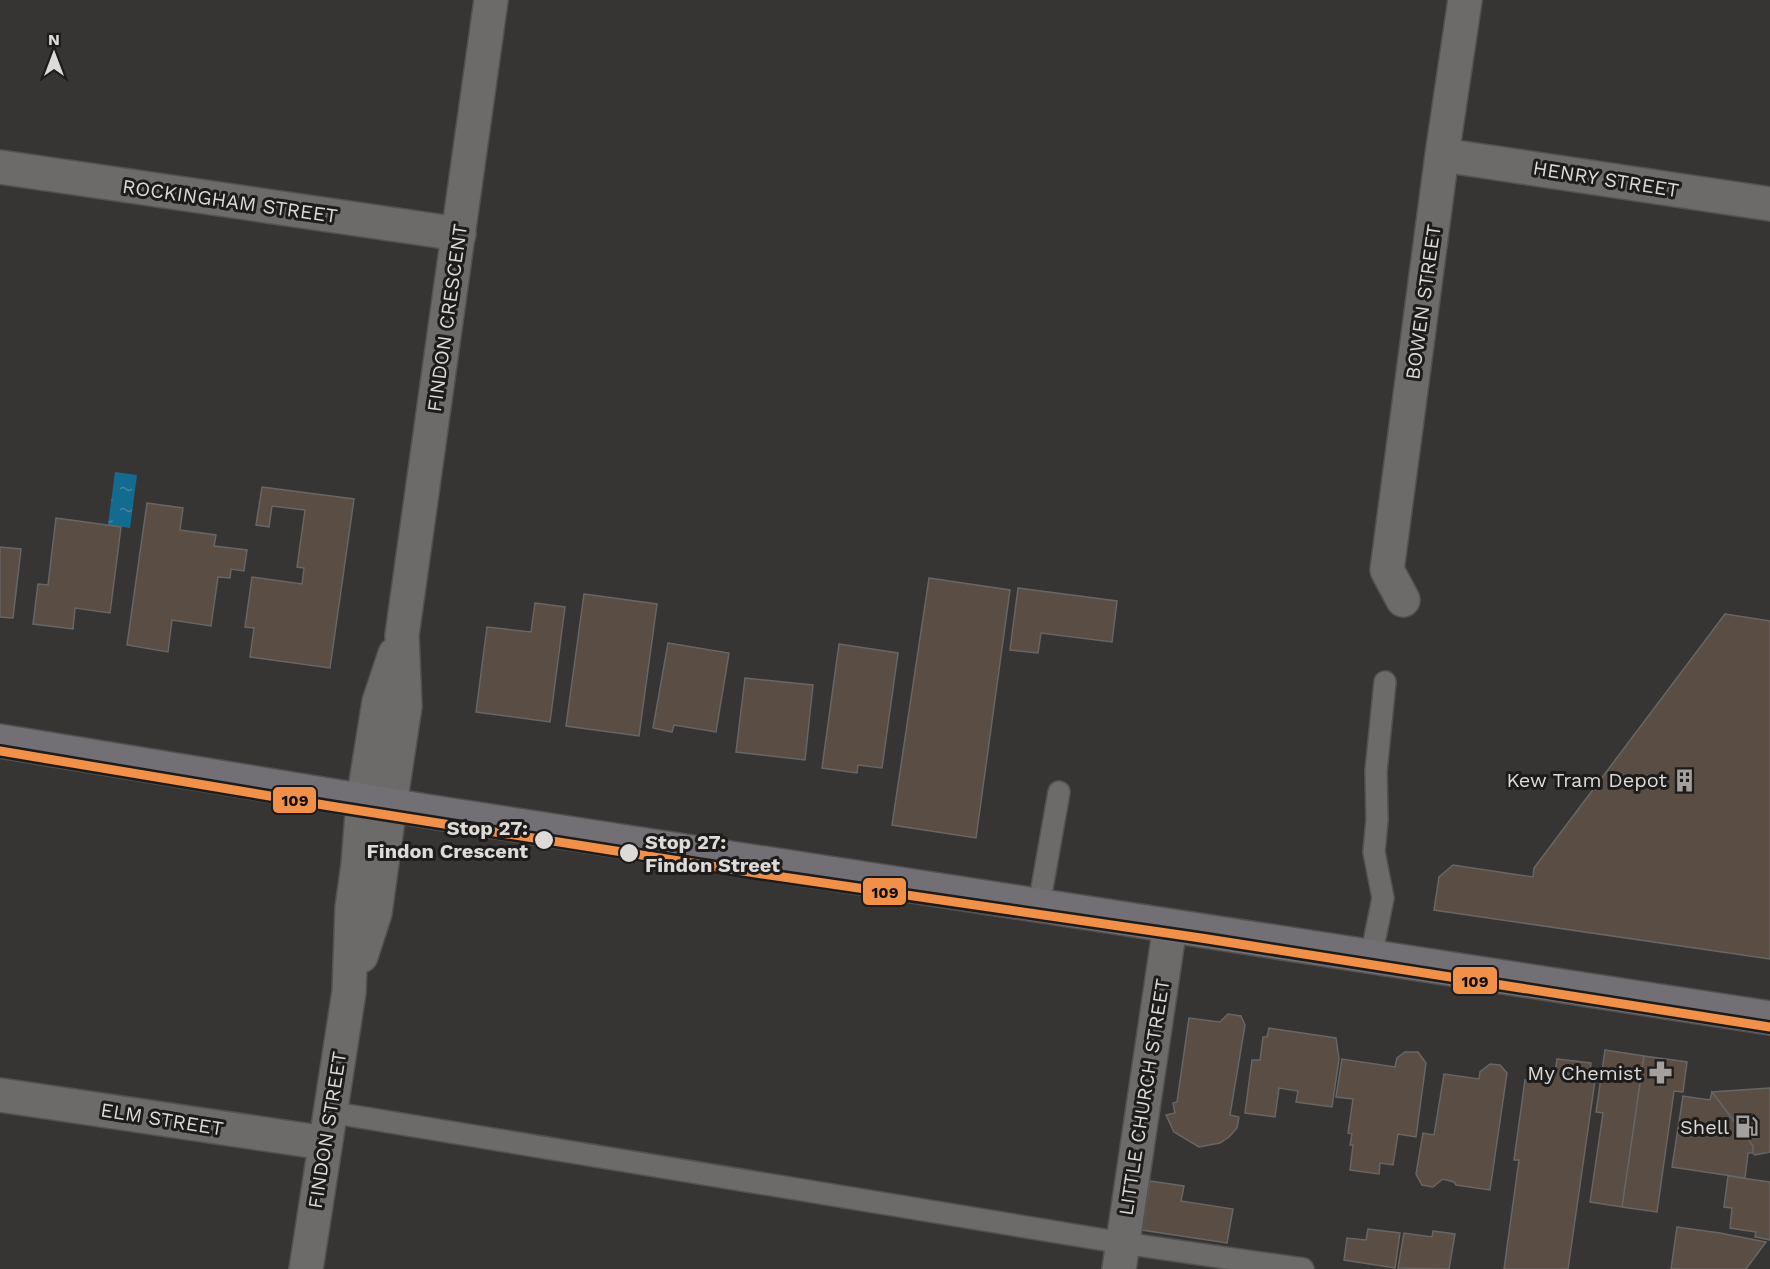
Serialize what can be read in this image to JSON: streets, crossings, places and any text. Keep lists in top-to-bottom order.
{
  "streets": {
    "street": [
      "HENRY STREET",
      "ROCKINGHAM STREET",
      "BOWEN STREET",
      "FINDON CRESCENT",
      "LITTLE CHURCH STREET",
      "ELM STREET",
      "FINDON STREET"
    ]
  },
  "crossings": [
    ["HENRY STREET", "BOWEN STREET"],
    ["ROCKINGHAM STREET", "FINDON CRESCENT"],
    ["FINDON CRESCENT", "FINDON STREET"],
    ["ELM STREET", "FINDON STREET"]
  ],
  "places": {
    "building": ["Kew Tram Depot"],
    "other": ["Stop 27: Findon Crescent", "Stop 27: Findon Street"],
    "pharmacy": ["My Chemist"],
    "fuel station": ["Shell"]
  },
  "lines": ["transit line 109"],
  "north": "top"
}
